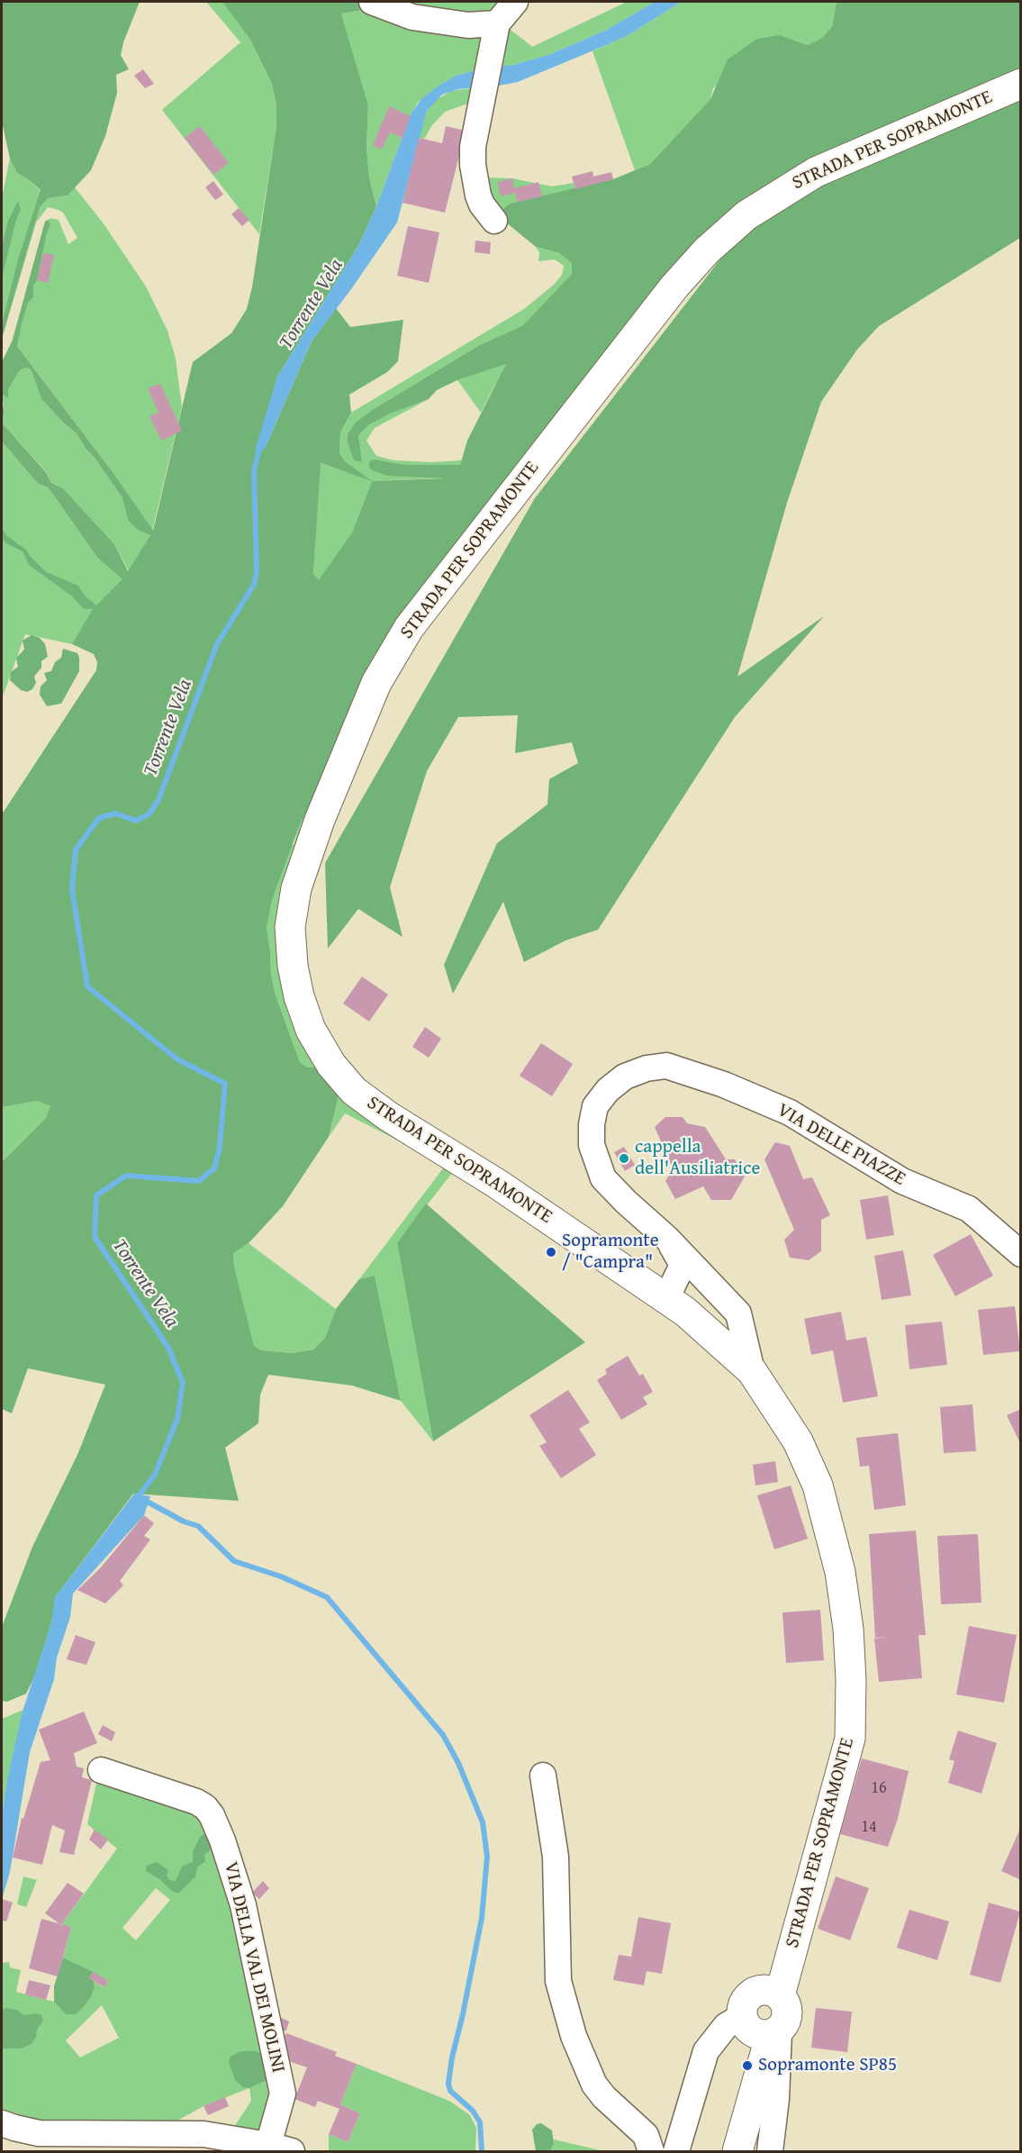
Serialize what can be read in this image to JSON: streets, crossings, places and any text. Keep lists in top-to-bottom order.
{
  "streets": {
    "main road": ["STRADA PER SOPRAMONTE"],
    "street": ["VIA DELLE PIAZZE", "VIA DELLA VAL DEI MOLINI"]
  },
  "crossings": [
    ["STRADA PER SOPRAMONTE", "VIA DELLE PIAZZE"]
  ],
  "water": ["Torrente Vela"],
  "places": ["cappella dell'Ausiliatrice", "Sopramonte / \"Campra\"", "Sopramonte SP85"],
  "house_numbers": ["16", "14"]
}
